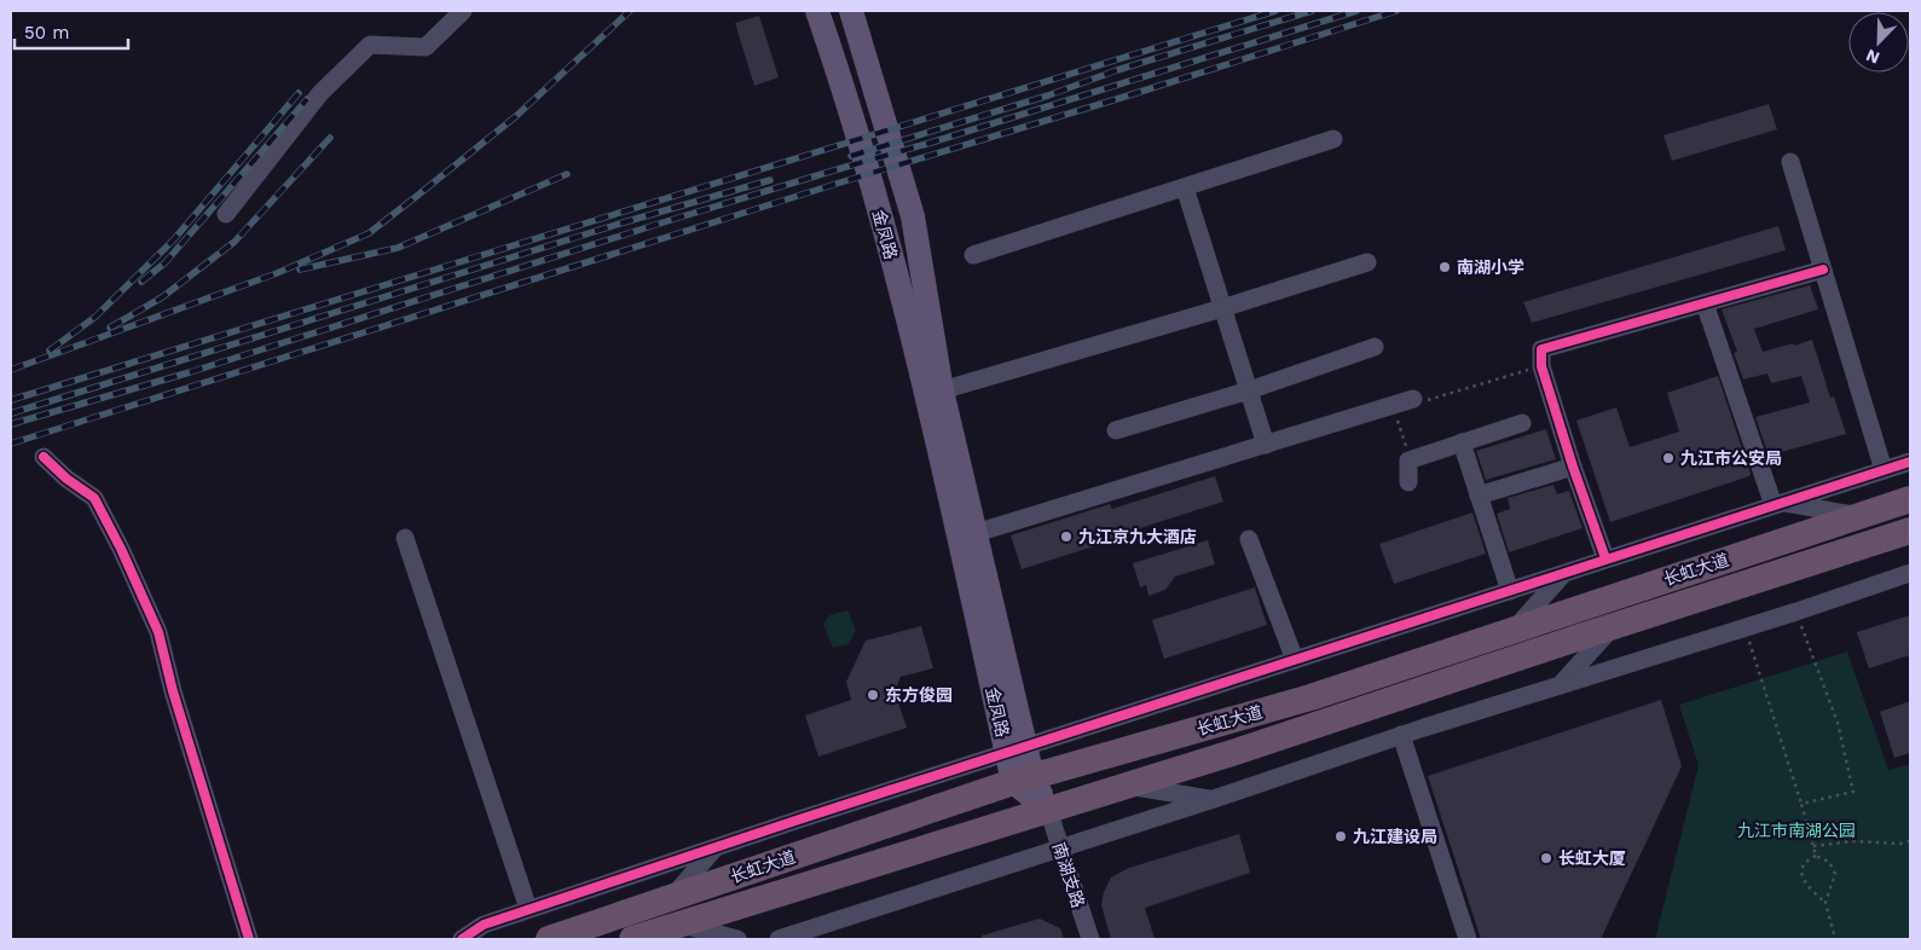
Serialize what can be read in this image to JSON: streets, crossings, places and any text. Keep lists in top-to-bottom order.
{
  "streets": {
    "highway": ["长虹大道"],
    "main road": ["金凤路"],
    "street": ["南湖支路"]
  },
  "crossings": [
    ["金凤路", "长虹大道"],
    ["金凤路", "南湖支路"],
    ["长虹大道", "南湖支路"]
  ],
  "parks": ["九江市南湖公园"],
  "places": [
    "南湖小学",
    "九江市公安局",
    "九江京九大酒店",
    "东方俊园",
    "九江建设局",
    "长虹大厦"
  ],
  "scale_bar": "50 m",
  "north": "bottom left"
}
